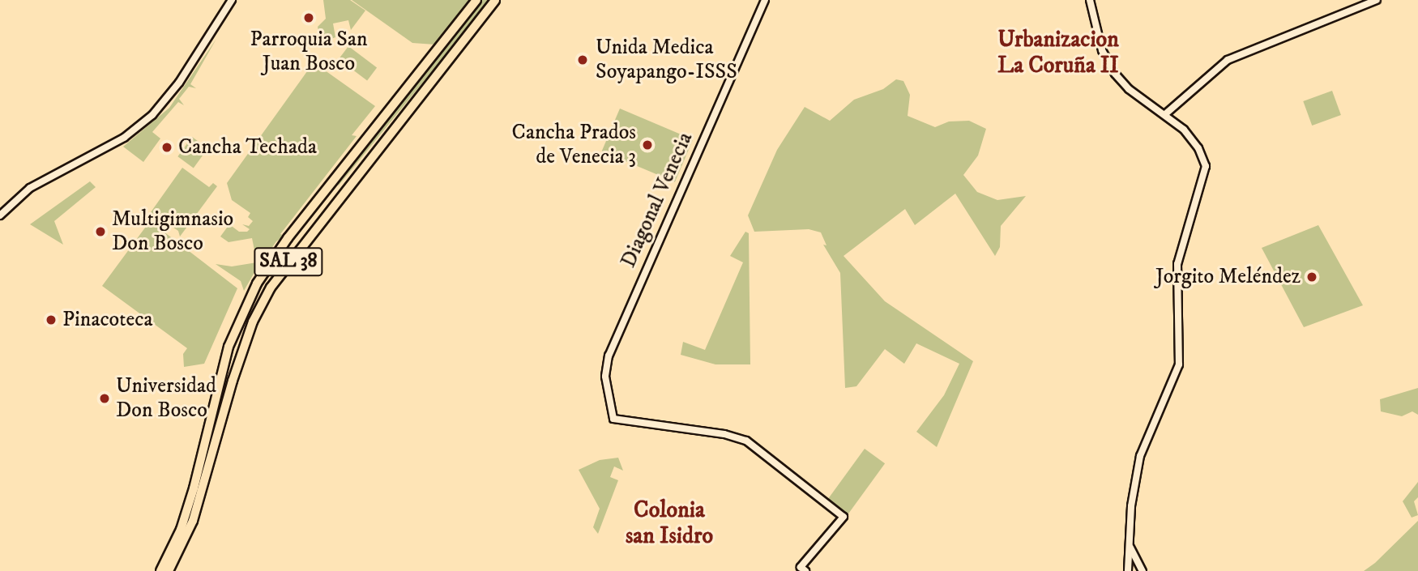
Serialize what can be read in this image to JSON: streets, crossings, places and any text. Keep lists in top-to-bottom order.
{
  "streets": {
    "highway": ["SAL 38"],
    "street": ["Diagonal Venecia"]
  },
  "districts": ["Urbanizacion La Coruña II", "Colonia san Isidro"],
  "places": [
    "Parroquia San Juan Bosco",
    "Unida Medica Soyapango-ISSS",
    "Cancha Prados de Venecia 3",
    "Cancha Techada",
    "Multigimnasio Don Bosco",
    "Jorgito Meléndez",
    "Pinacoteca",
    "Universidad Don Bosco"
  ]
}
